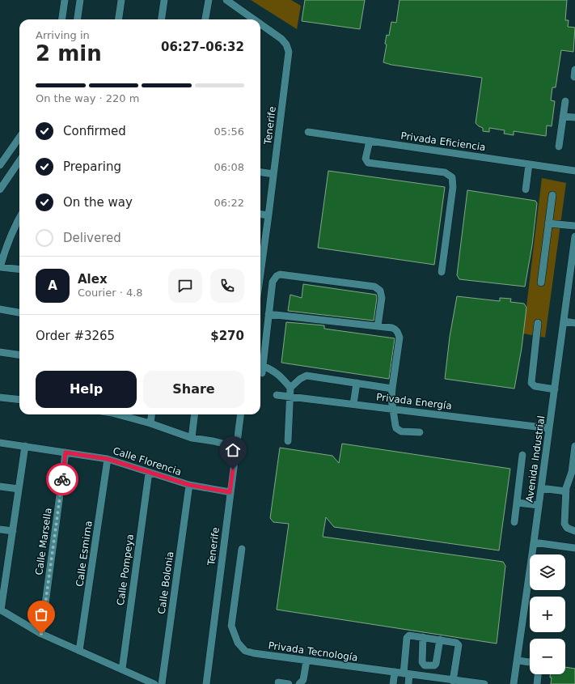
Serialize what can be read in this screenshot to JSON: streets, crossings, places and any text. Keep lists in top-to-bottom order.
{
  "streets": {
    "street": [
      "Tenerife",
      "Privada Eficiencia",
      "Privada Energía",
      "Avenida Industrial",
      "Calle Florencia",
      "Calle Marsella",
      "Calle Esmirna",
      "Calle Pompeya",
      "Calle Bolonia",
      "Privada Tecnología"
    ]
  },
  "crossings": [
    ["Tenerife", "Calle Florencia"],
    ["Privada Energía", "Avenida Industrial"],
    ["Calle Florencia", "Calle Marsella"],
    ["Calle Florencia", "Calle Esmirna"],
    ["Calle Florencia", "Calle Pompeya"],
    ["Calle Florencia", "Calle Bolonia"]
  ],
  "page": {
    "heading": ["2 min", "Arriving in", "06:27–06:32"],
    "panel": [
      "Alex",
      "Courier · 4.8",
      "Order #3265",
      "$270"
    ],
    "bar": "On the way · 220 m",
    "list": [
      ["Confirmed", "05:56"],
      ["Preparing", "06:08"],
      ["On the way", "06:22"],
      "Delivered"
    ],
    "round": "A",
    "buttons": ["Help", "Share"],
    "map_buttons": ["+", "−"]
  }
}
